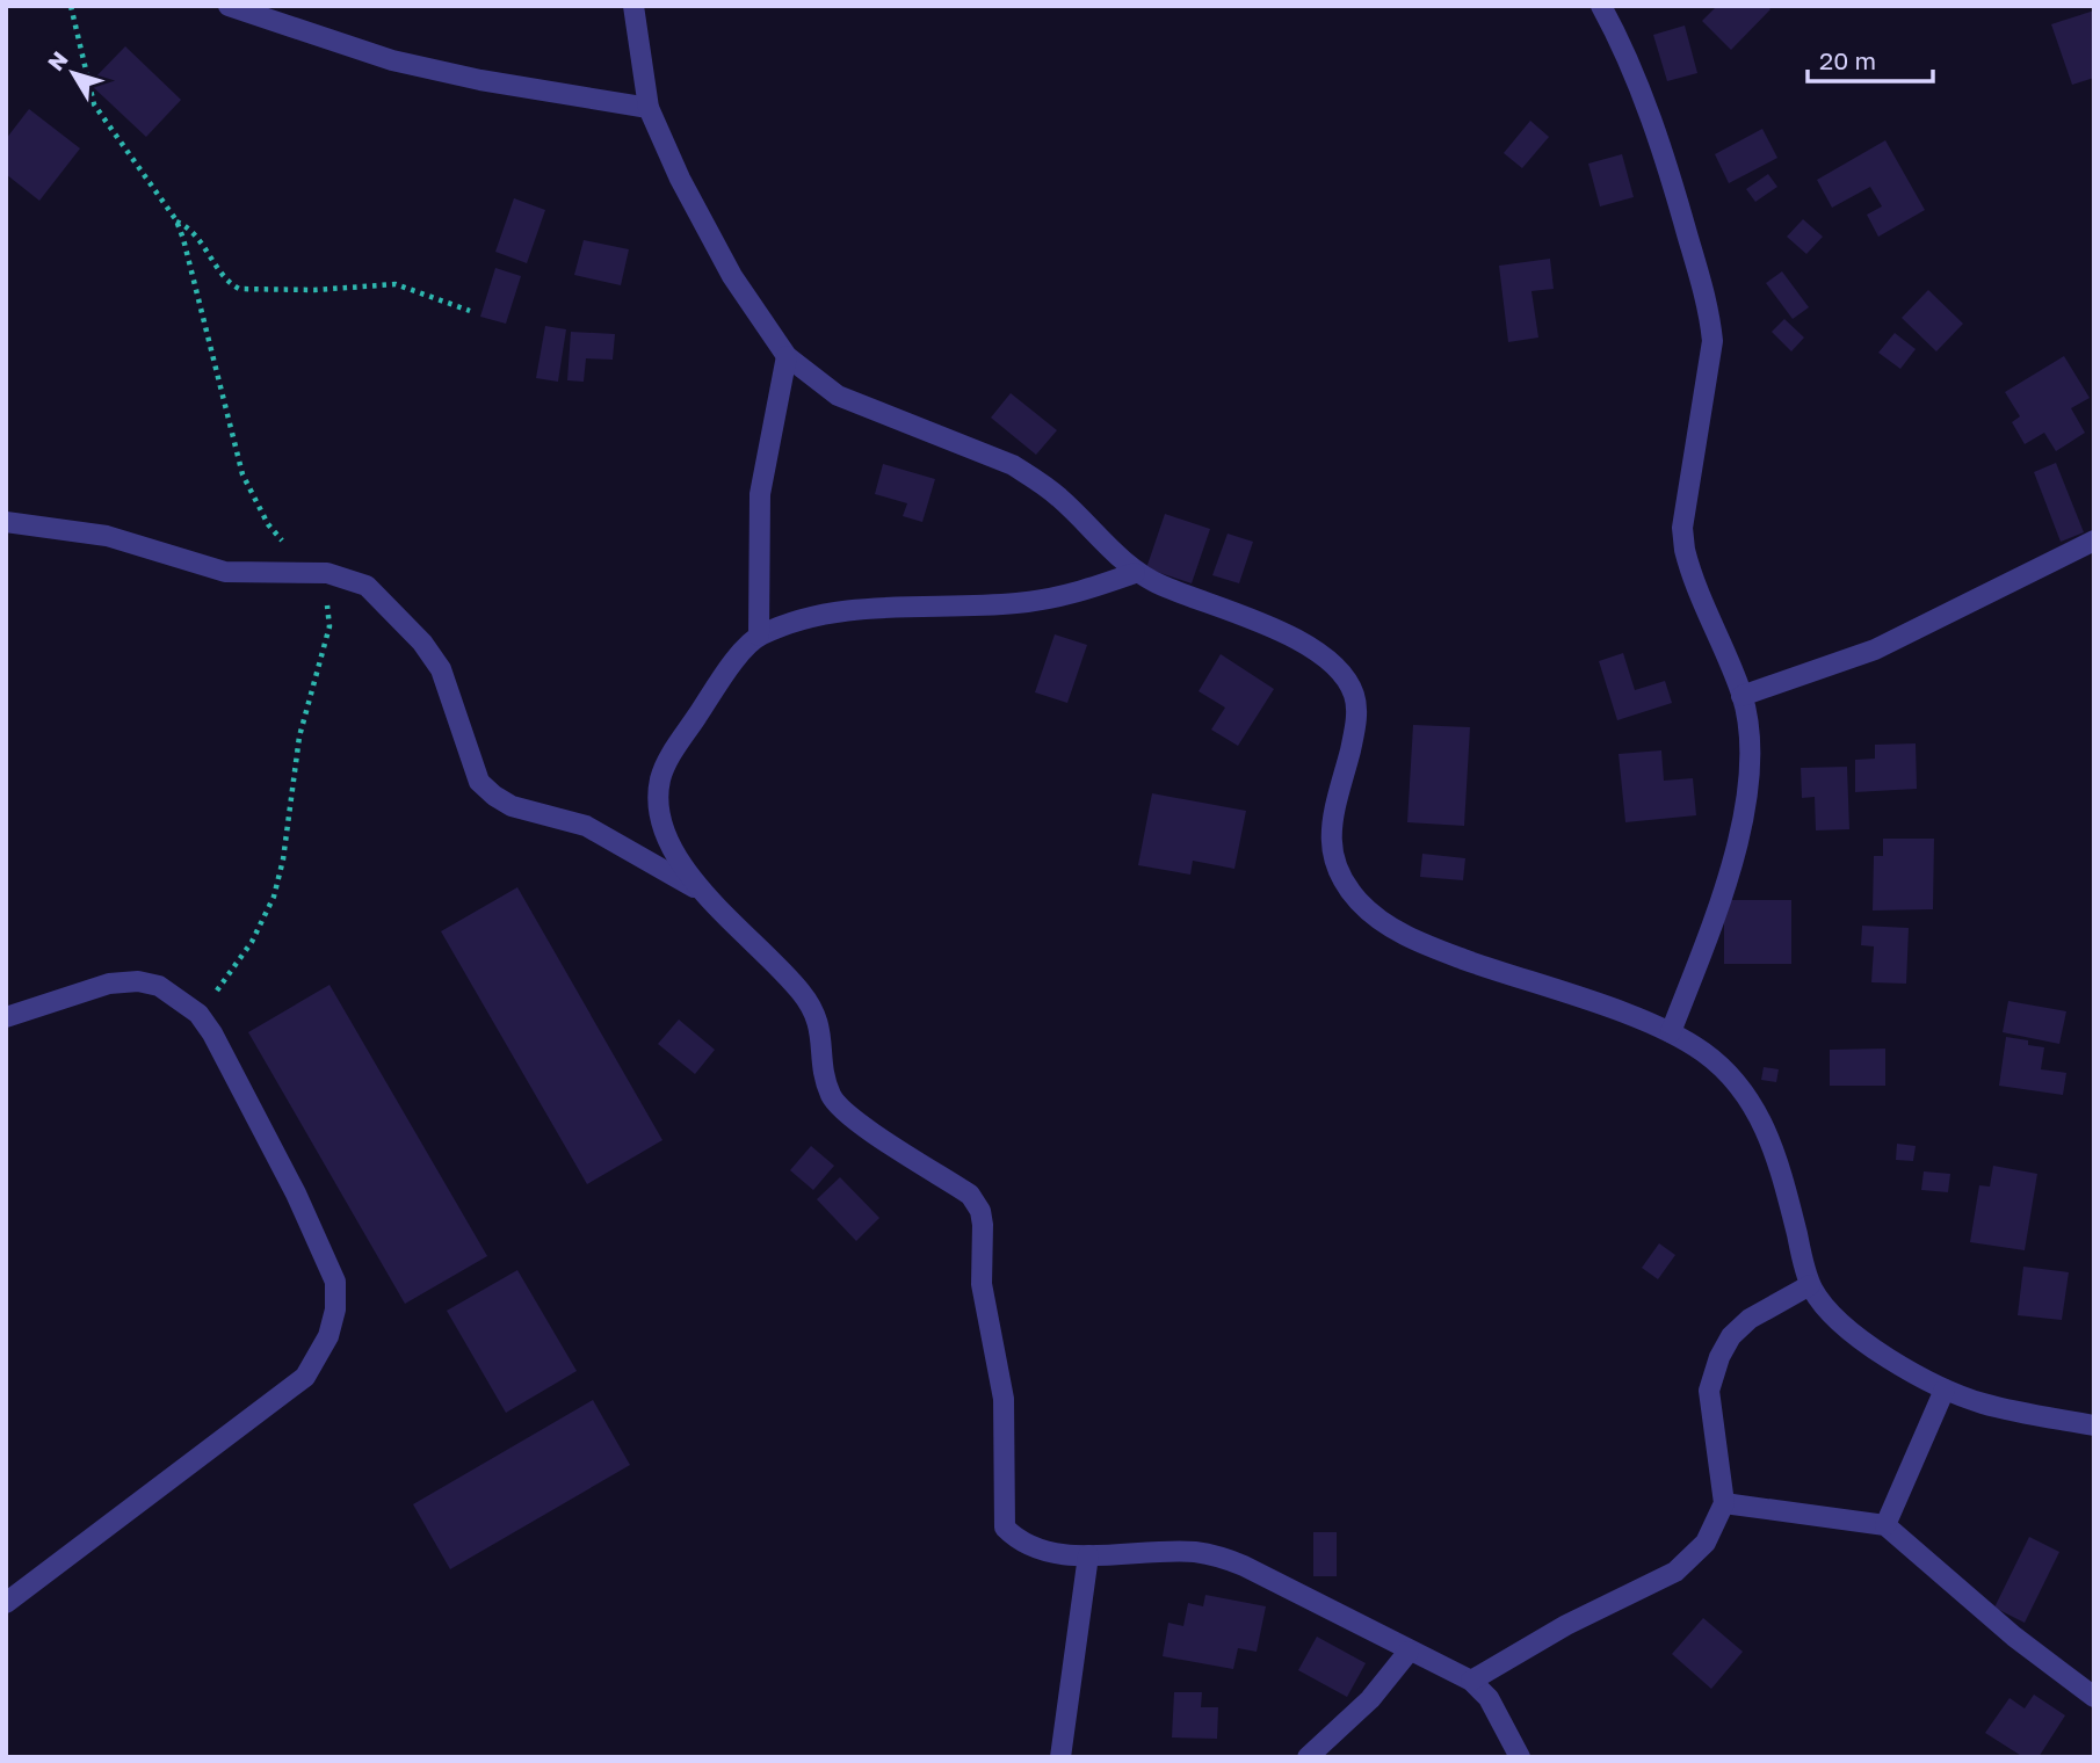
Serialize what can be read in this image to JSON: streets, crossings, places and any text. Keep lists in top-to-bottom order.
{
  "scale_bar": "20 m",
  "north": "top left"
}
